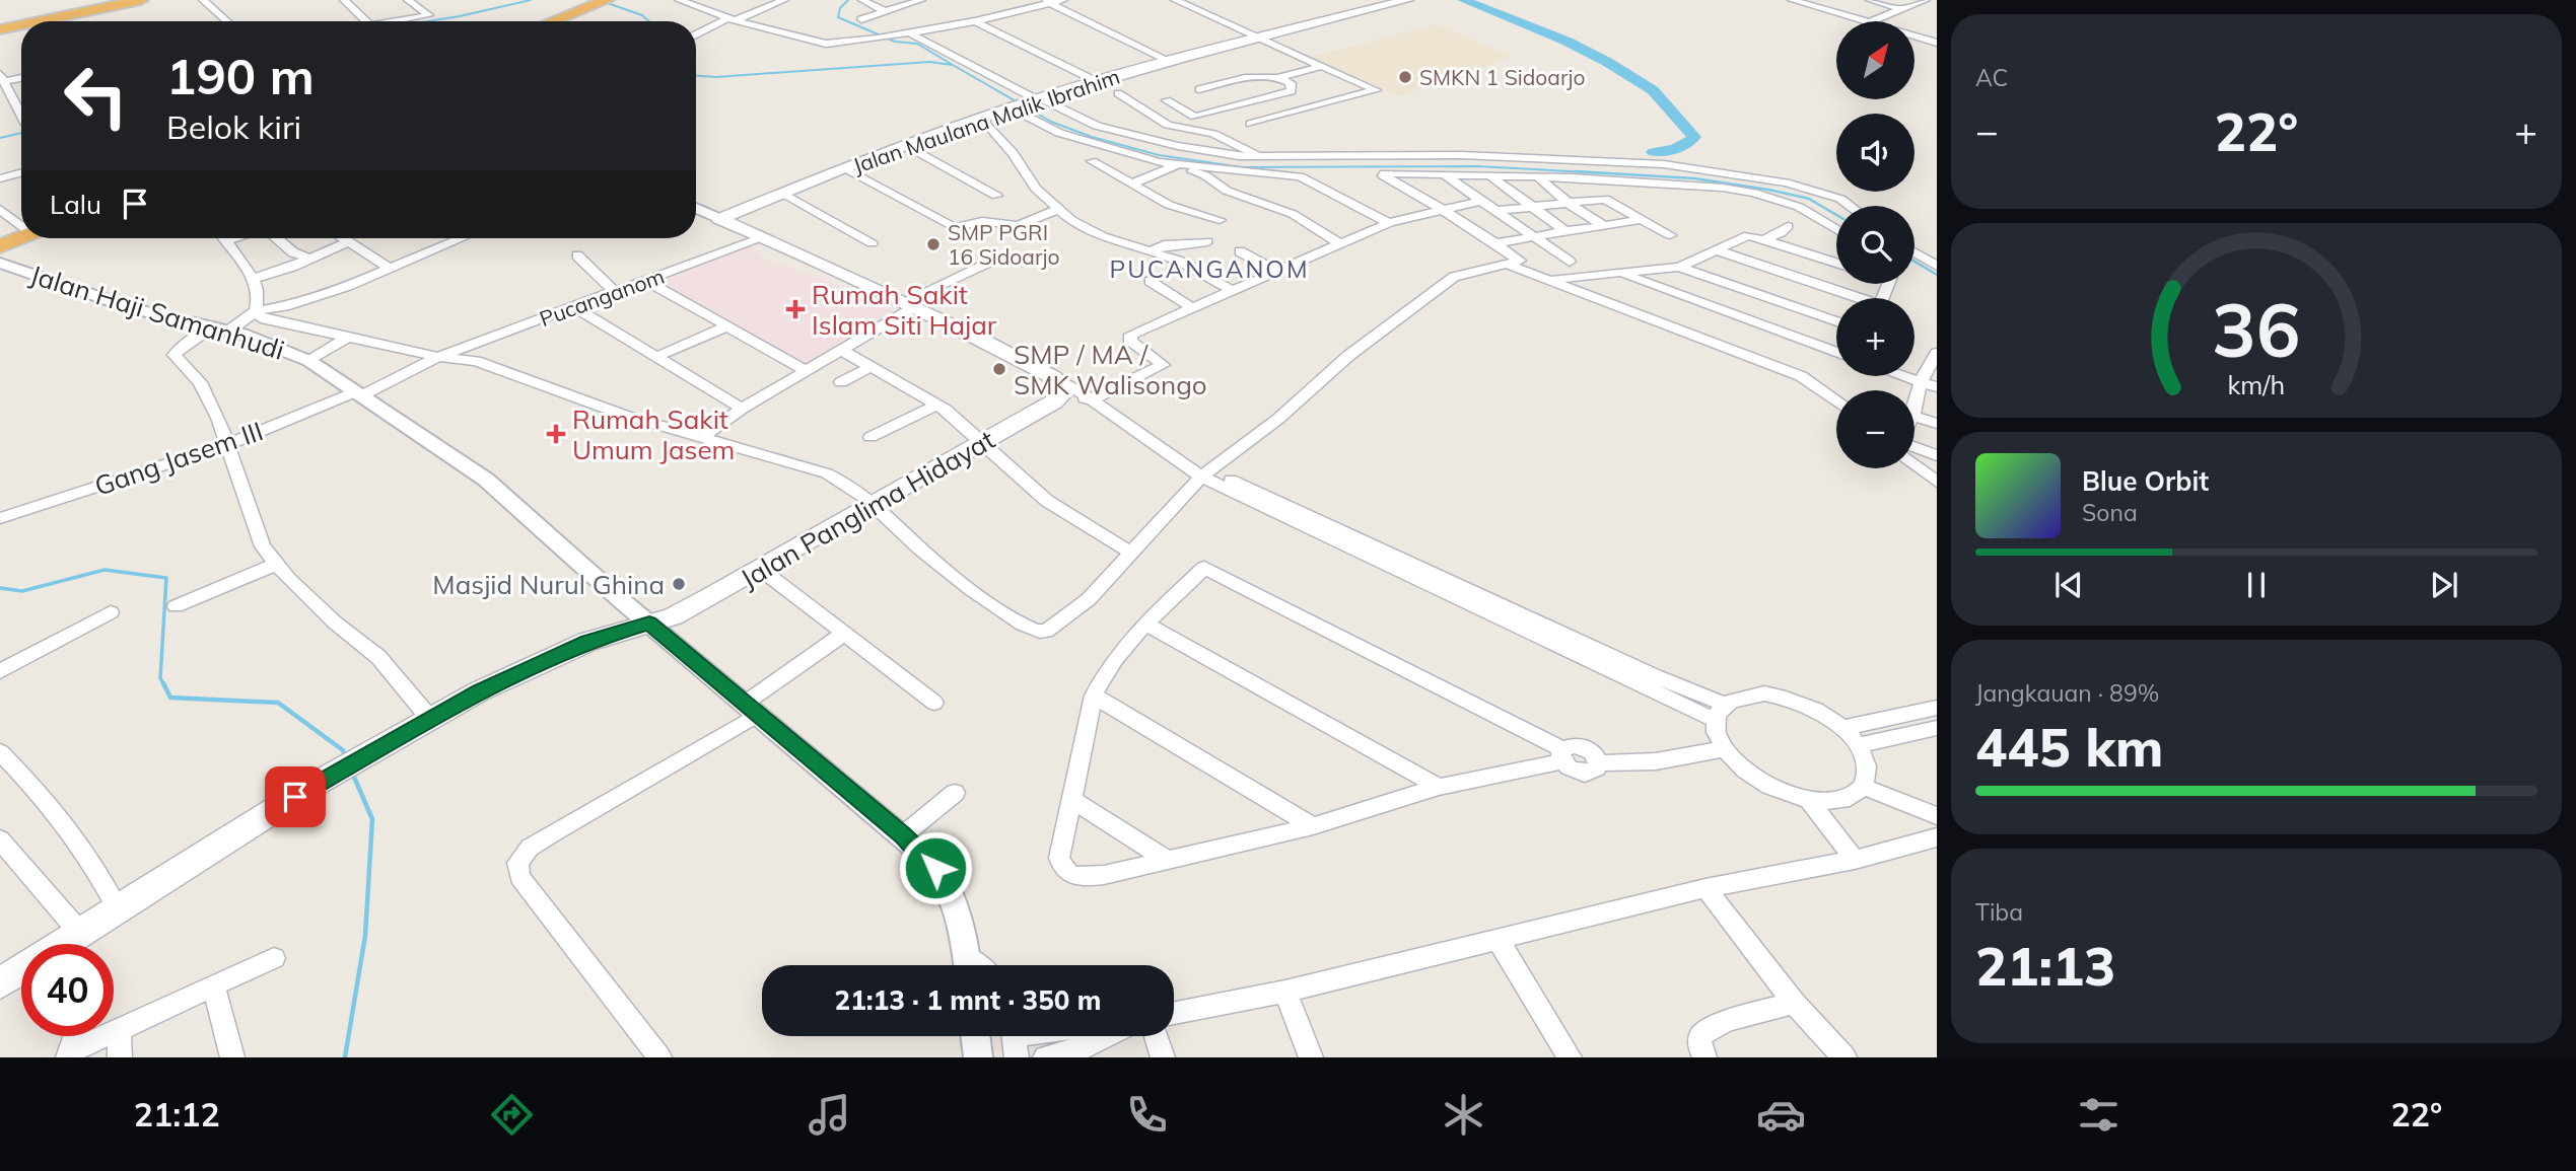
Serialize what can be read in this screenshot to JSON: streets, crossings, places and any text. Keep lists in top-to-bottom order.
{
  "streets": {
    "main road": ["Jalan Maulana Malik Ibrahim", "Jalan Panglima Hidayat"],
    "street": ["Pucanganom", "Jalan Haji Samanhudi", "Gang Jasem III"]
  },
  "crossings": [
    ["Pucanganom", "Jalan Haji Samanhudi"],
    ["Pucanganom", "Gang Jasem III"],
    ["Jalan Haji Samanhudi", "Gang Jasem III"],
    ["Jalan Haji Samanhudi", "Jalan Panglima Hidayat"]
  ],
  "districts": ["PUCANGANOM"],
  "places": {
    "other": [
      "SMKN 1 Sidoarjo",
      "SMP PGRI 16 Sidoarjo",
      "SMP / MA / SMK Walisongo",
      "Masjid Nurul Ghina"
    ],
    "health": ["Rumah Sakit Islam Siti Hajar", "Rumah Sakit Umum Jasem"]
  },
  "north": "top right",
  "page": {
    "tile": [
      "AC",
      ["Jangkauan · 89%", "445 km"],
      ["Tiba", "21:13"]
    ],
    "map_buttons": ["+", "−"],
    "turn": ["190 m", "Belok kiri"],
    "heat": ["−", "22°", "+"],
    "then": "Lalu",
    "song": ["Blue Orbit", "Sona"],
    "limit": "40",
    "trip": "21:13 · 1 mnt · 350 m",
    "tabs": ["21:12", "22°"],
    "gauge": ["36", "km/h"]
  }
}
